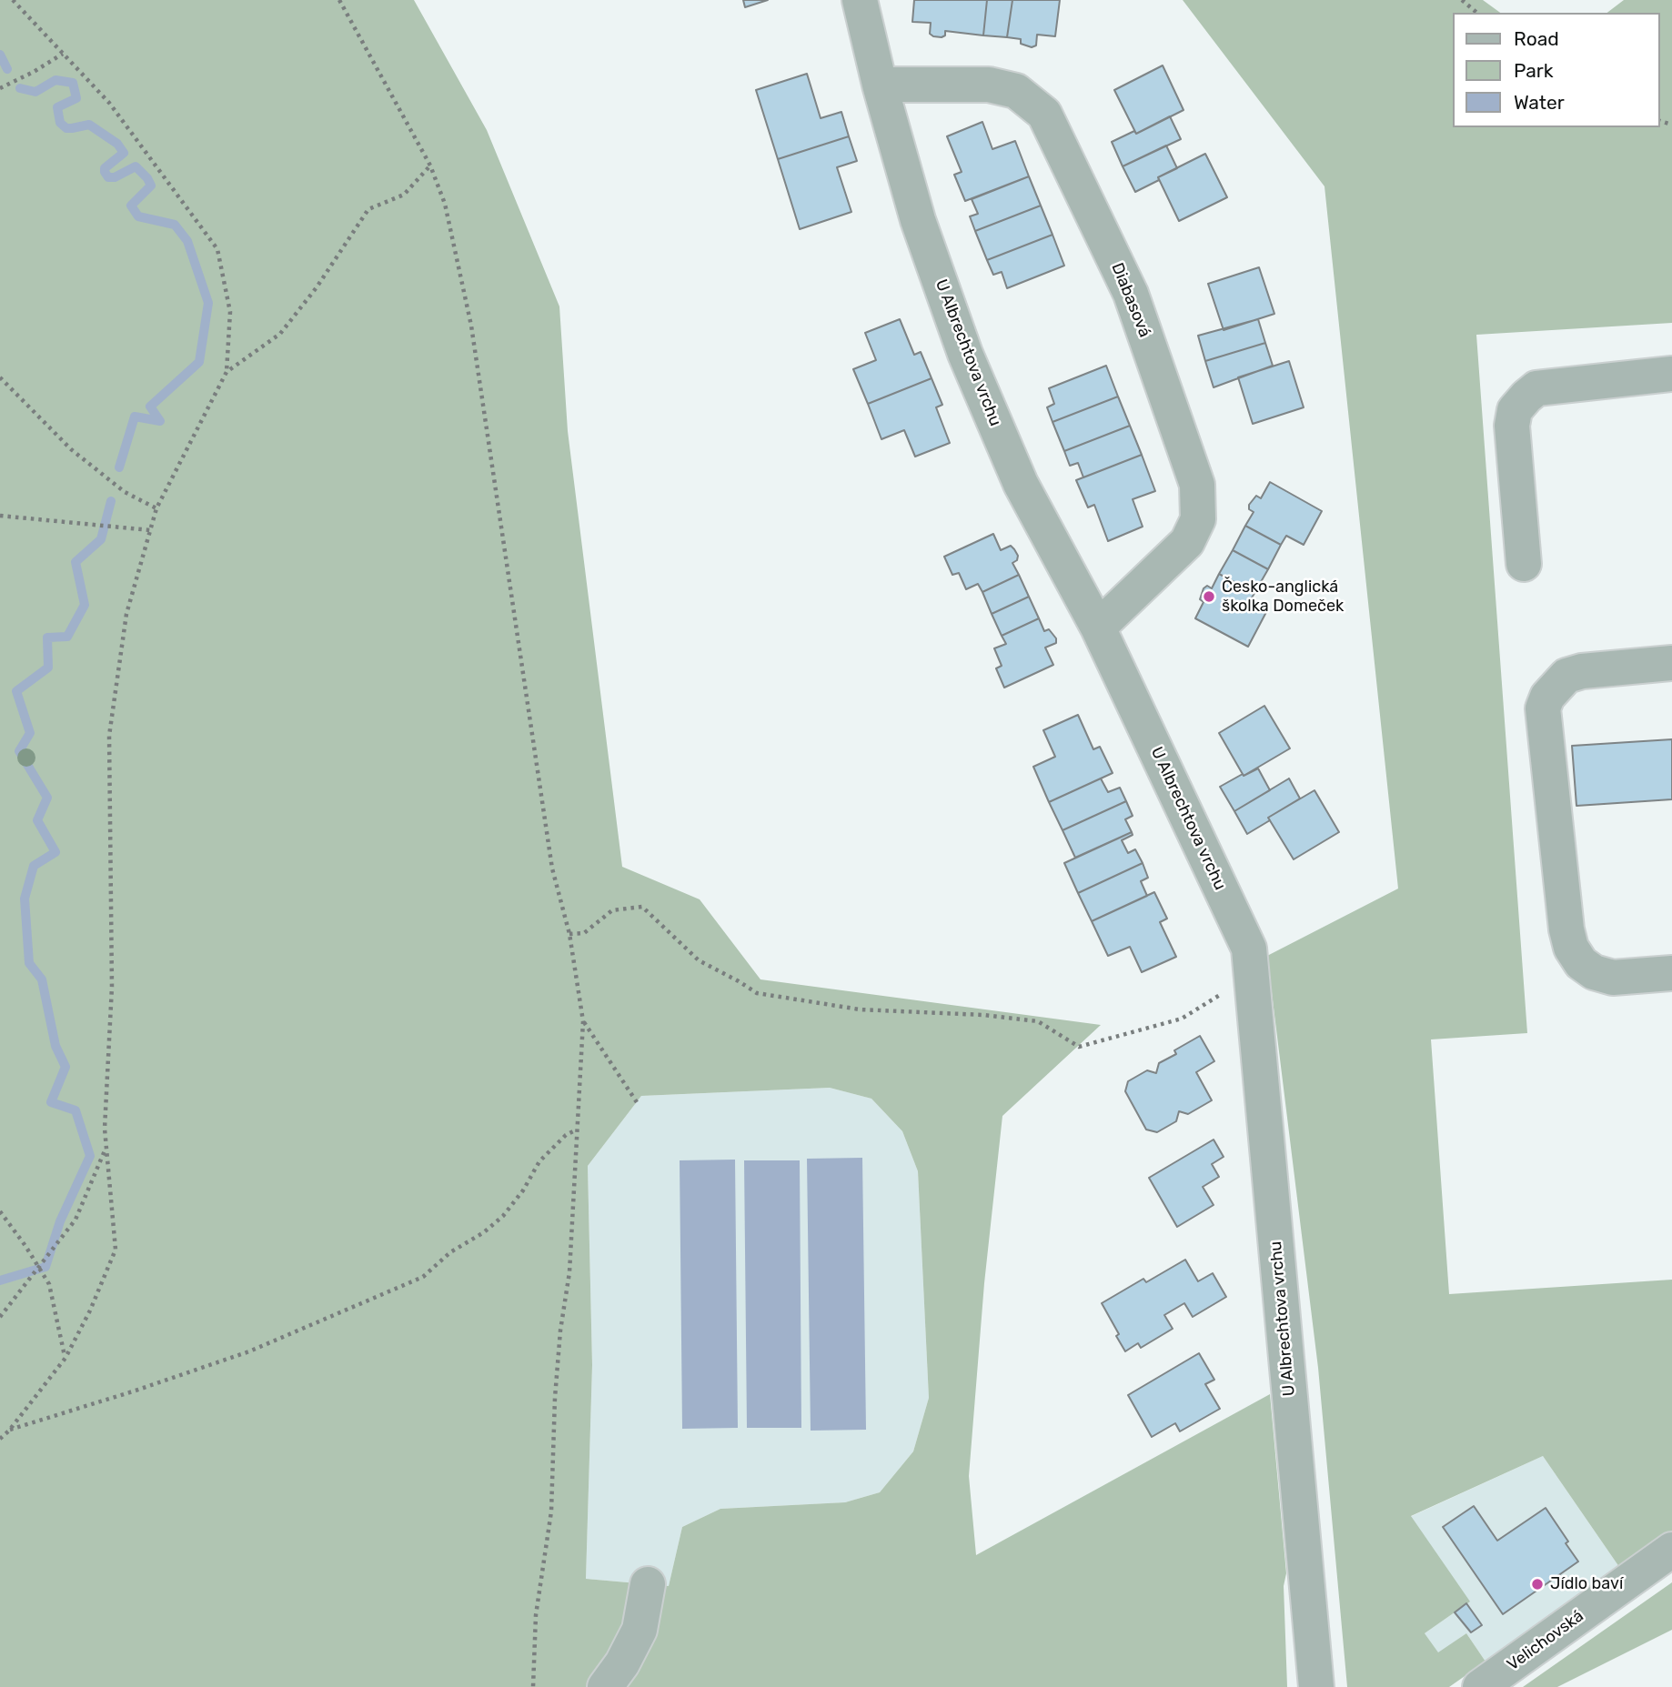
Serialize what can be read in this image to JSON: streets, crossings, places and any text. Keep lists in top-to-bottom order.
{
  "streets": {
    "street": ["Diabasová", "U Albrechtova vrchu", "Velichovská"]
  },
  "crossings": [
    ["Diabasová", "U Albrechtova vrchu"]
  ],
  "places": ["Česko-anglická školka Domeček", "Jídlo baví"],
  "legend": ["Road", "Park", "Water"]
}
